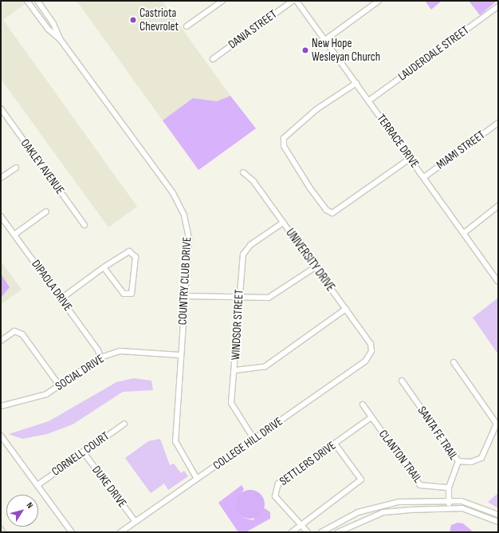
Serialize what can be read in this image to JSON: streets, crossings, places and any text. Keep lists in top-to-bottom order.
{
  "streets": {
    "street": [
      "DANIA STREET",
      "LAUDERDALE STREET",
      "TERRACE DRIVE",
      "MIAMI STREET",
      "OAKLEY AVENUE",
      "UNIVERSITY DRIVE",
      "COUNTRY CLUB DRIVE",
      "DIPAOLA DRIVE",
      "WINDSOR STREET",
      "SOCIAL DRIVE",
      "SANTA FE TRAIL",
      "COLLEGE HILL DRIVE",
      "CORNELL COURT",
      "CLANTON TRAIL",
      "SETTLERS DRIVE",
      "DUKE DRIVE"
    ]
  },
  "crossings": [
    ["LAUDERDALE STREET", "TERRACE DRIVE"],
    ["TERRACE DRIVE", "MIAMI STREET"],
    ["UNIVERSITY DRIVE", "WINDSOR STREET"],
    ["UNIVERSITY DRIVE", "COLLEGE HILL DRIVE"],
    ["COUNTRY CLUB DRIVE", "SOCIAL DRIVE"],
    ["COUNTRY CLUB DRIVE", "COLLEGE HILL DRIVE"],
    ["DIPAOLA DRIVE", "SOCIAL DRIVE"],
    ["WINDSOR STREET", "COLLEGE HILL DRIVE"],
    ["SANTA FE TRAIL", "CLANTON TRAIL"],
    ["COLLEGE HILL DRIVE", "DUKE DRIVE"],
    ["CORNELL COURT", "DUKE DRIVE"],
    ["CLANTON TRAIL", "SETTLERS DRIVE"]
  ],
  "places": ["Castriota Chevrolet", "New Hope Wesleyan Church"],
  "north": "top right"
}
